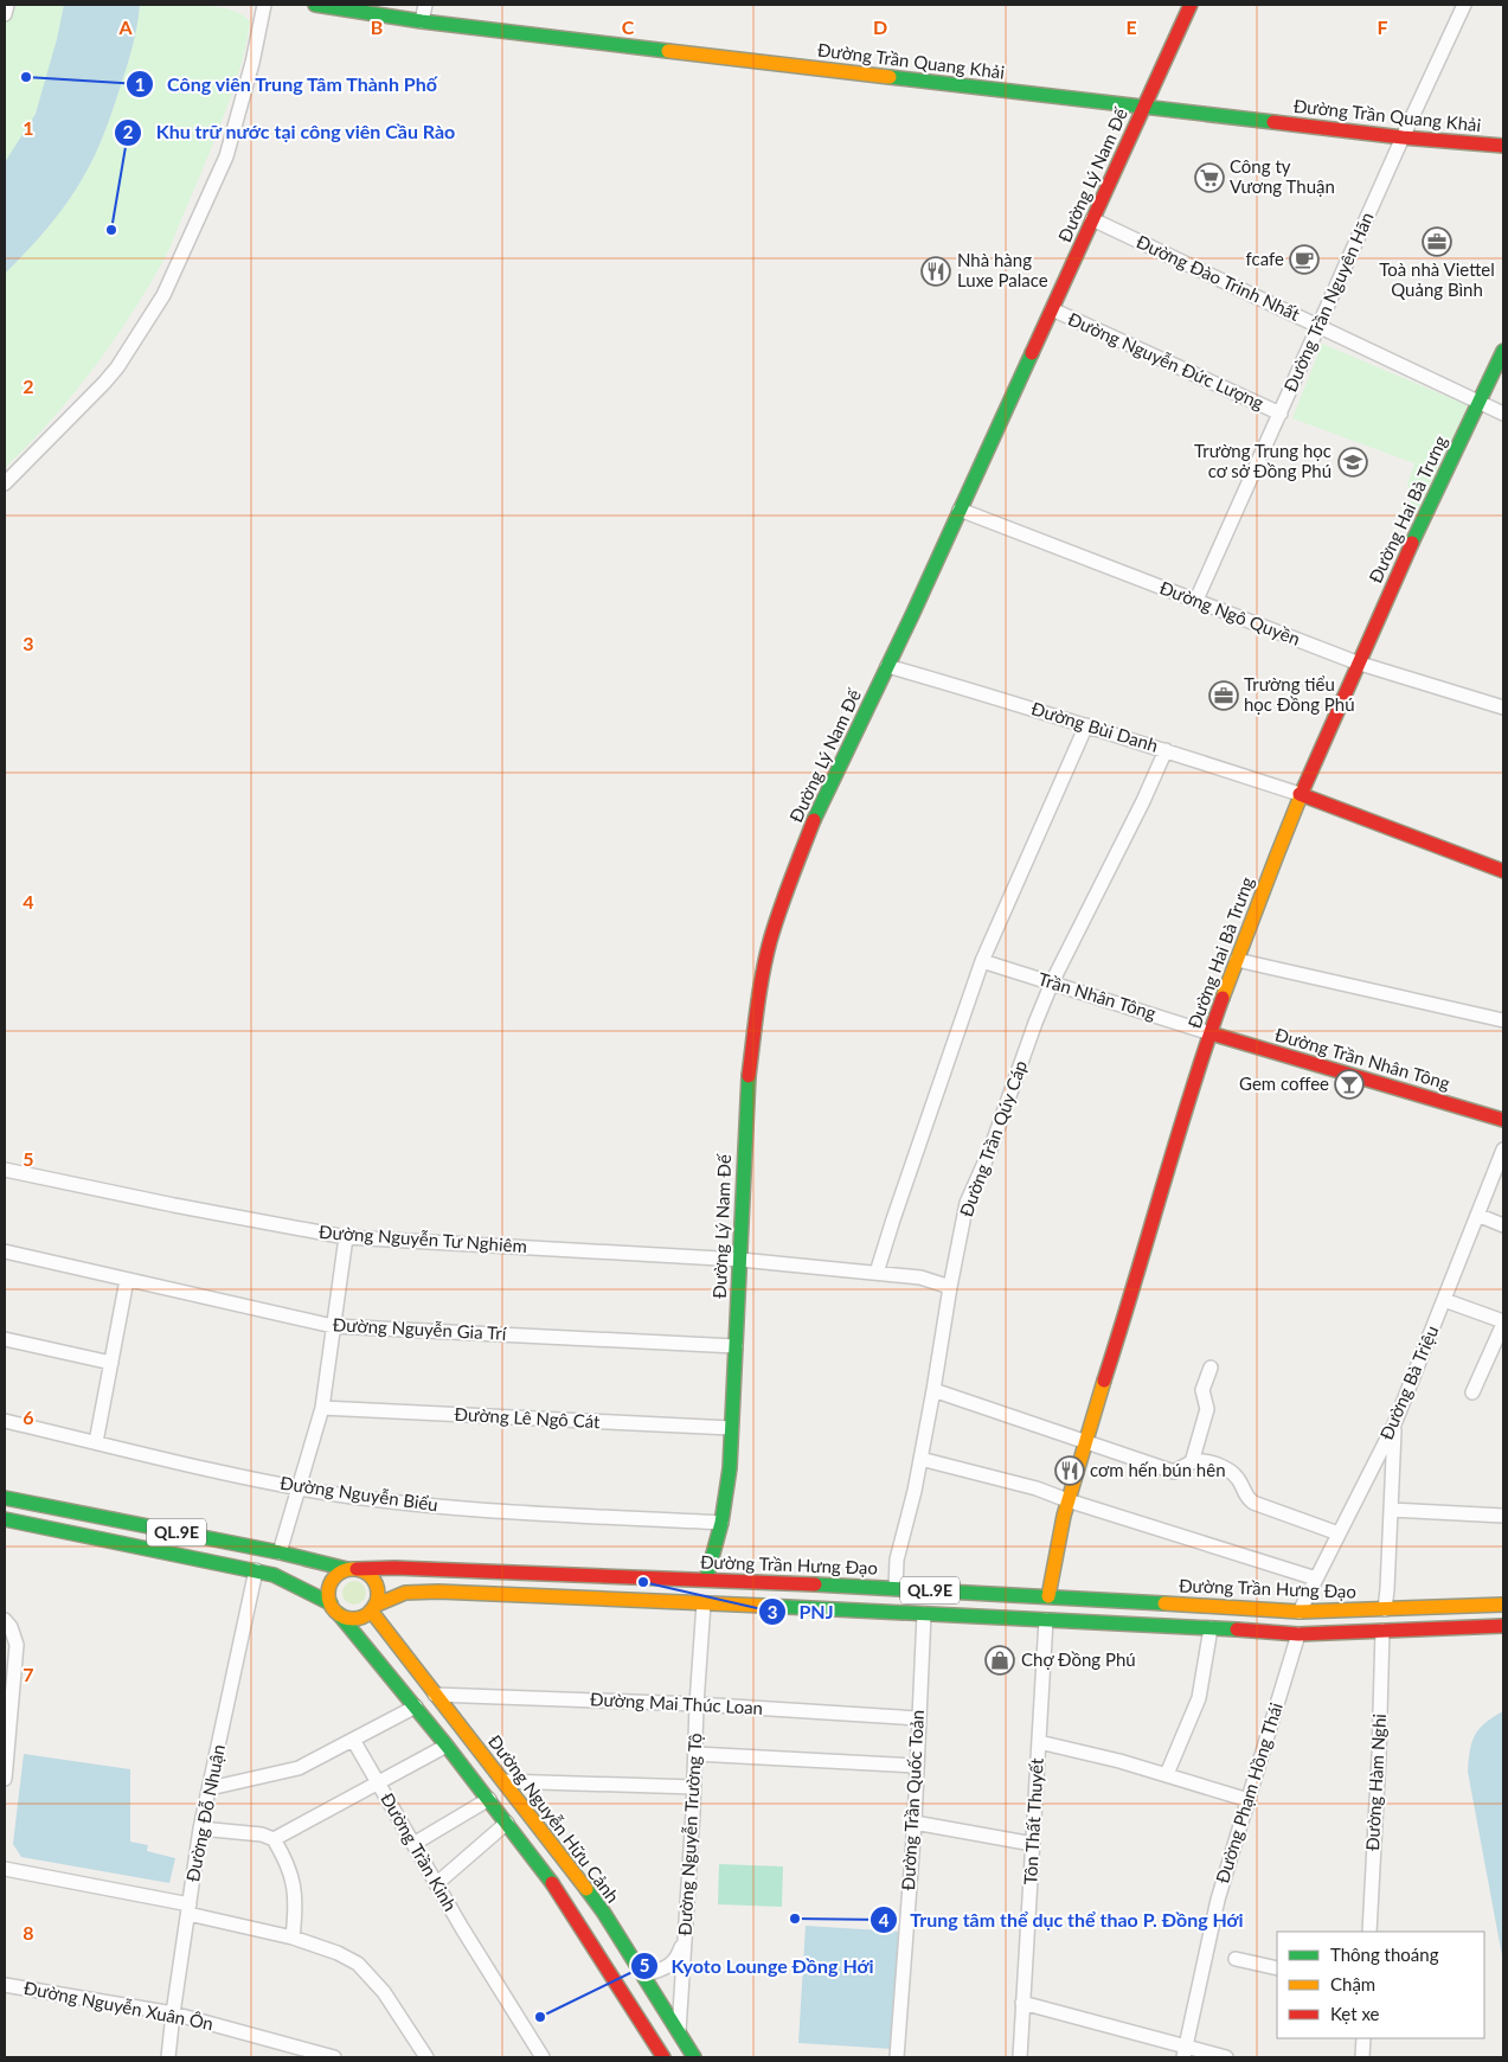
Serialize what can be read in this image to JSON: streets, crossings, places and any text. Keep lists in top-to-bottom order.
{
  "streets": {
    "main road": [
      "Đường Trần Quang Khải",
      "Đường Lý Nam Đế",
      "Đường Hai Bà Trưng",
      "Đường Trần Nhân Tông",
      "QL.9E",
      "Đường Trần Hưng Đạo",
      "Đường Nguyễn Hữu Cảnh"
    ],
    "street": [
      "Đường Đào Trinh Nhất",
      "Đường Trần Nguyên Hãn",
      "Đường Nguyễn Đức Lượng",
      "Đường Ngô Quyền",
      "Đường Bùi Danh",
      "Trần Nhân Tông",
      "Đường Trần Qúy Cáp",
      "Đường Nguyễn Tư Nghiêm",
      "Đường Nguyễn Gia Trí",
      "Đường Bà Triệu",
      "Đường Lê Ngô Cát",
      "Đường Nguyễn Biểu",
      "Đường Mai Thúc Loan",
      "Đường Hàm Nghi",
      "Đường Phạm Hồng Thái",
      "Đường Trần Quốc Toản",
      "Đường Đỗ Nhuận",
      "Tôn Thất Thuyết",
      "Đường Nguyễn Trường Tộ",
      "Đường Trần Kinh",
      "Đường Nguyễn Xuân Ôn"
    ]
  },
  "crossings": [
    ["Đường Trần Quang Khải", "Đường Lý Nam Đế"],
    ["Đường Trần Quang Khải", "Đường Trần Nguyên Hãn"],
    ["Đường Lý Nam Đế", "Đường Đào Trinh Nhất"],
    ["Đường Lý Nam Đế", "Đường Nguyễn Đức Lượng"],
    ["Đường Lý Nam Đế", "Đường Ngô Quyền"],
    ["Đường Lý Nam Đế", "Đường Bùi Danh"],
    ["Đường Lý Nam Đế", "Đường Nguyễn Tư Nghiêm"],
    ["Đường Lý Nam Đế", "Đường Nguyễn Gia Trí"],
    ["Đường Lý Nam Đế", "Đường Lê Ngô Cát"],
    ["Đường Lý Nam Đế", "Đường Nguyễn Biểu"],
    ["Đường Lý Nam Đế", "QL.9E"],
    ["Đường Lý Nam Đế", "Đường Trần Hưng Đạo"],
    ["Đường Lý Nam Đế", "Đường Nguyễn Trường Tộ"],
    ["Đường Đào Trinh Nhất", "Đường Trần Nguyên Hãn"],
    ["Đường Đào Trinh Nhất", "Đường Hai Bà Trưng"],
    ["Đường Trần Nguyên Hãn", "Đường Nguyễn Đức Lượng"],
    ["Đường Trần Nguyên Hãn", "Đường Ngô Quyền"],
    ["Đường Hai Bà Trưng", "Đường Ngô Quyền"],
    ["Đường Hai Bà Trưng", "Đường Bùi Danh"],
    ["Đường Hai Bà Trưng", "Trần Nhân Tông"],
    ["Đường Hai Bà Trưng", "Đường Trần Nhân Tông"],
    ["Đường Hai Bà Trưng", "QL.9E"],
    ["Đường Hai Bà Trưng", "Đường Trần Hưng Đạo"],
    ["Đường Hai Bà Trưng", "Tôn Thất Thuyết"],
    ["Đường Bùi Danh", "Đường Trần Qúy Cáp"],
    ["Trần Nhân Tông", "Đường Trần Nhân Tông"],
    ["Trần Nhân Tông", "Đường Trần Qúy Cáp"],
    ["Đường Trần Qúy Cáp", "Đường Nguyễn Tư Nghiêm"],
    ["Đường Trần Qúy Cáp", "Đường Trần Hưng Đạo"],
    ["Đường Bà Triệu", "Đường Trần Hưng Đạo"],
    ["QL.9E", "Đường Trần Hưng Đạo"],
    ["QL.9E", "Đường Hàm Nghi"],
    ["QL.9E", "Đường Phạm Hồng Thái"],
    ["QL.9E", "Đường Trần Quốc Toản"],
    ["QL.9E", "Đường Đỗ Nhuận"],
    ["QL.9E", "Đường Nguyễn Hữu Cảnh"],
    ["QL.9E", "Tôn Thất Thuyết"],
    ["QL.9E", "Đường Nguyễn Trường Tộ"],
    ["Đường Trần Hưng Đạo", "Đường Nguyễn Hữu Cảnh"],
    ["Đường Mai Thúc Loan", "Đường Trần Quốc Toản"],
    ["Đường Mai Thúc Loan", "Đường Nguyễn Hữu Cảnh"],
    ["Đường Mai Thúc Loan", "Đường Nguyễn Trường Tộ"],
    ["Đường Đỗ Nhuận", "Đường Nguyễn Xuân Ôn"],
    ["Đường Nguyễn Hữu Cảnh", "Đường Nguyễn Trường Tộ"]
  ],
  "places": {
    "other": [
      "Công viên Trung Tâm Thành Phố",
      "Khu trữ nước tại công viên Cầu Rào",
      "PNJ",
      "Trung tâm thể dục thể thao P. Đồng Hới",
      "Kyoto Lounge Đồng Hới"
    ],
    "supermarket": ["Công ty Vương Thuận"],
    "office": ["Toà nhà Viettel Quảng Bình", "Trường tiểu học Đồng Phú"],
    "cafe": ["fcafe"],
    "restaurant": ["Nhà hàng Luxe Palace", "cơm hến bún hên"],
    "school or university": ["Trường Trung học cơ sở Đồng Phú"],
    "bar": ["Gem coffee"],
    "shop": ["Chợ Đồng Phú"]
  },
  "legend": ["Thông thoáng", "Chậm", "Kẹt xe"],
  "grid": {
    "columns": [
      "A",
      "B",
      "C",
      "D",
      "E",
      "F"
    ],
    "rows": [
      "1",
      "2",
      "3",
      "4",
      "5",
      "6",
      "7",
      "8"
    ]
  }
}
